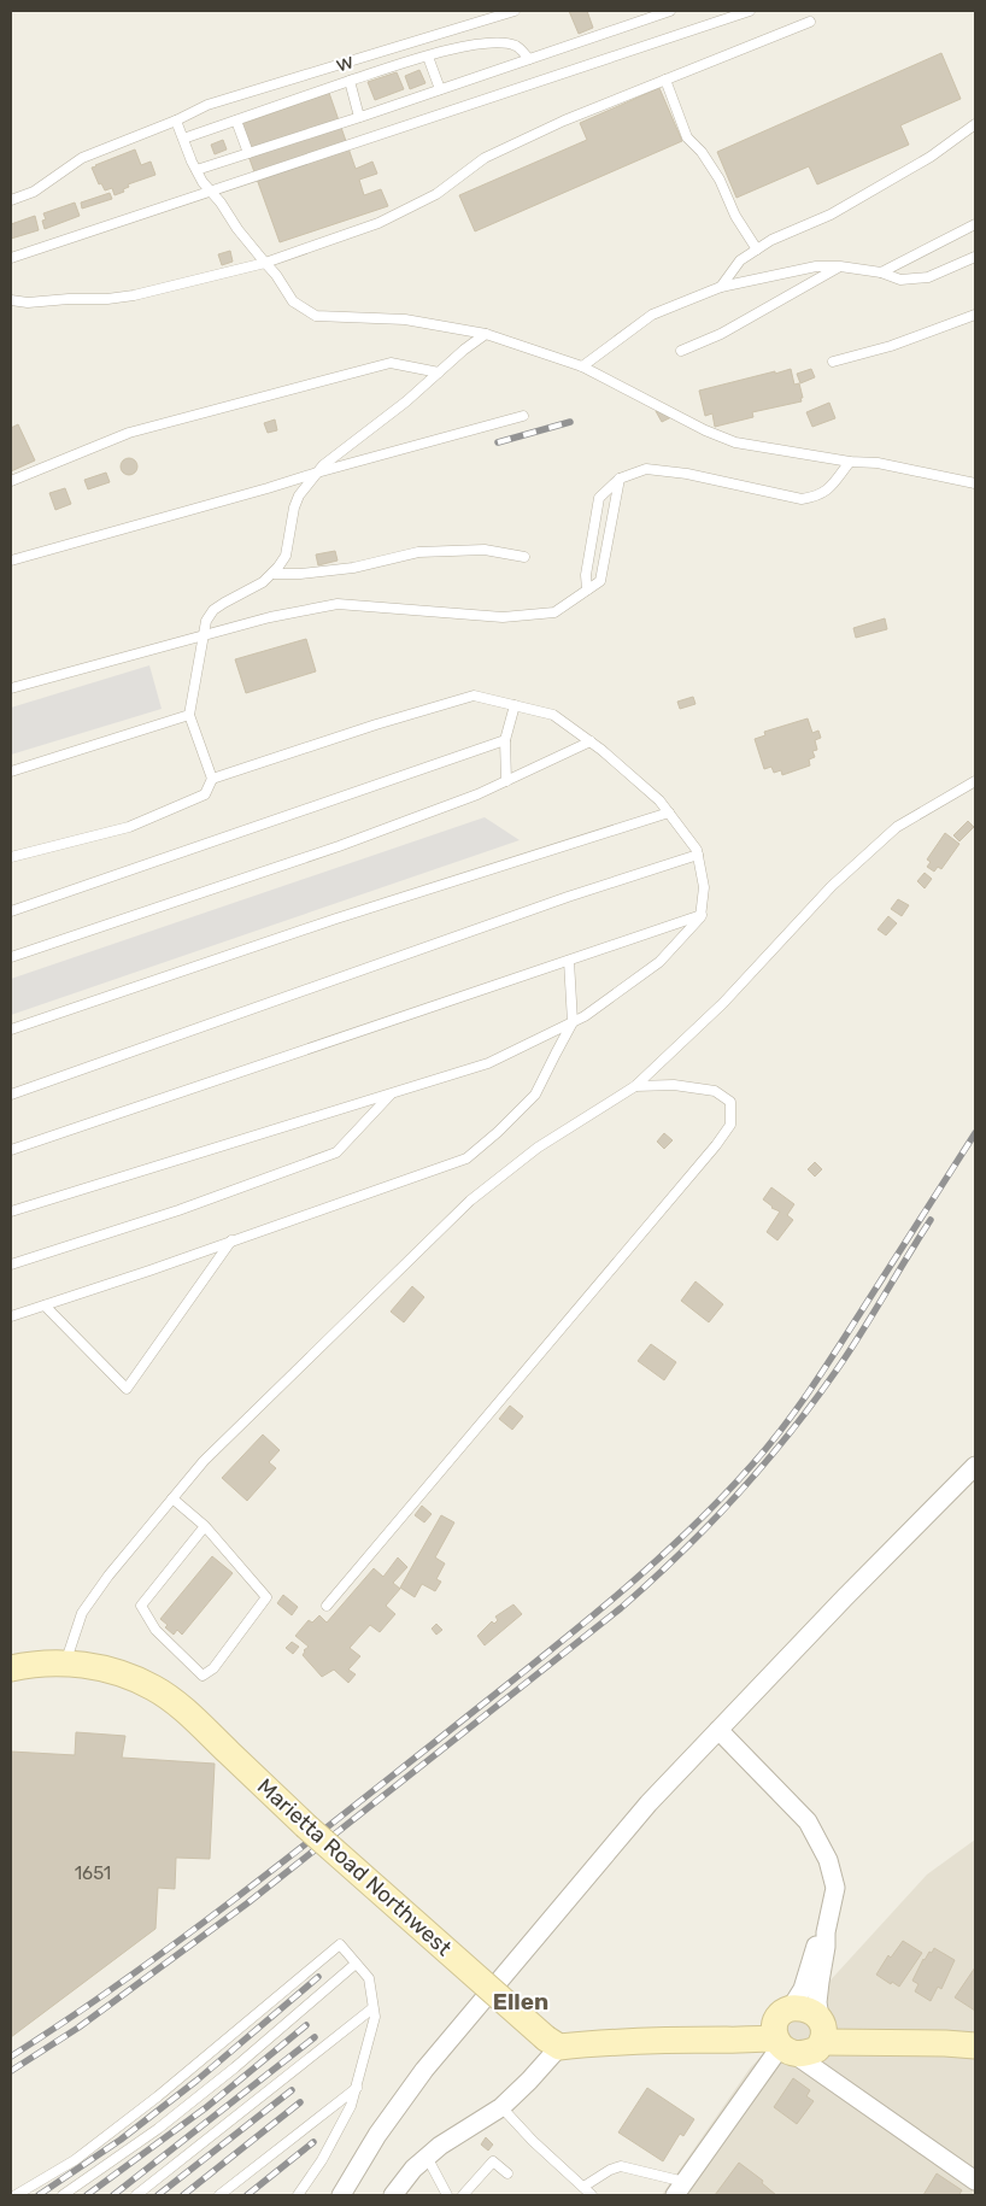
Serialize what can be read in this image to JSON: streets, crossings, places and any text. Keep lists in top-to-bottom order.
{
  "streets": {
    "street": ["Marietta Road Northwest"],
    "lane": ["w"]
  },
  "districts": ["Ellen"],
  "house_numbers": ["1651"]
}
